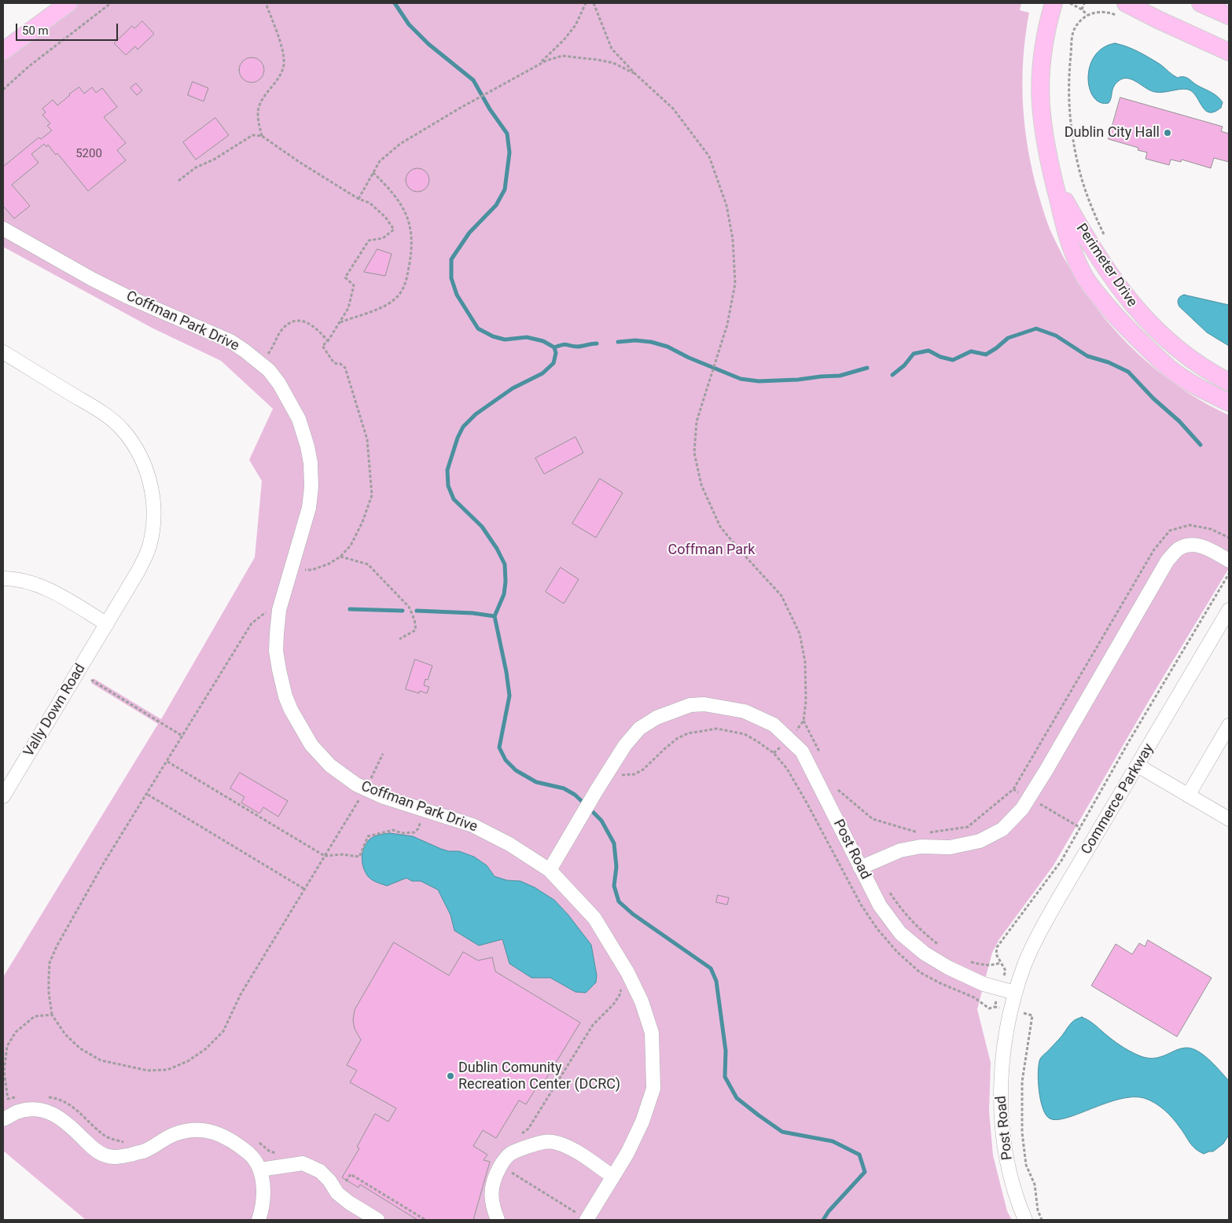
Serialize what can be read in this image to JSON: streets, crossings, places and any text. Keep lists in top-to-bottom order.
{
  "streets": {
    "main road": ["Perimeter Drive"],
    "street": [
      "Coffman Park Drive",
      "Vally Down Road",
      "Commerce Parkway",
      "Post Road"
    ]
  },
  "crossings": [
    ["Coffman Park Drive", "Post Road"],
    ["Commerce Parkway", "Post Road"]
  ],
  "parks": ["Coffman Park"],
  "places": ["Dublin City Hall", "Dublin Comunity Recreation Center (DCRC)"],
  "house_numbers": ["5200"],
  "scale_bar": "50 m"
}
